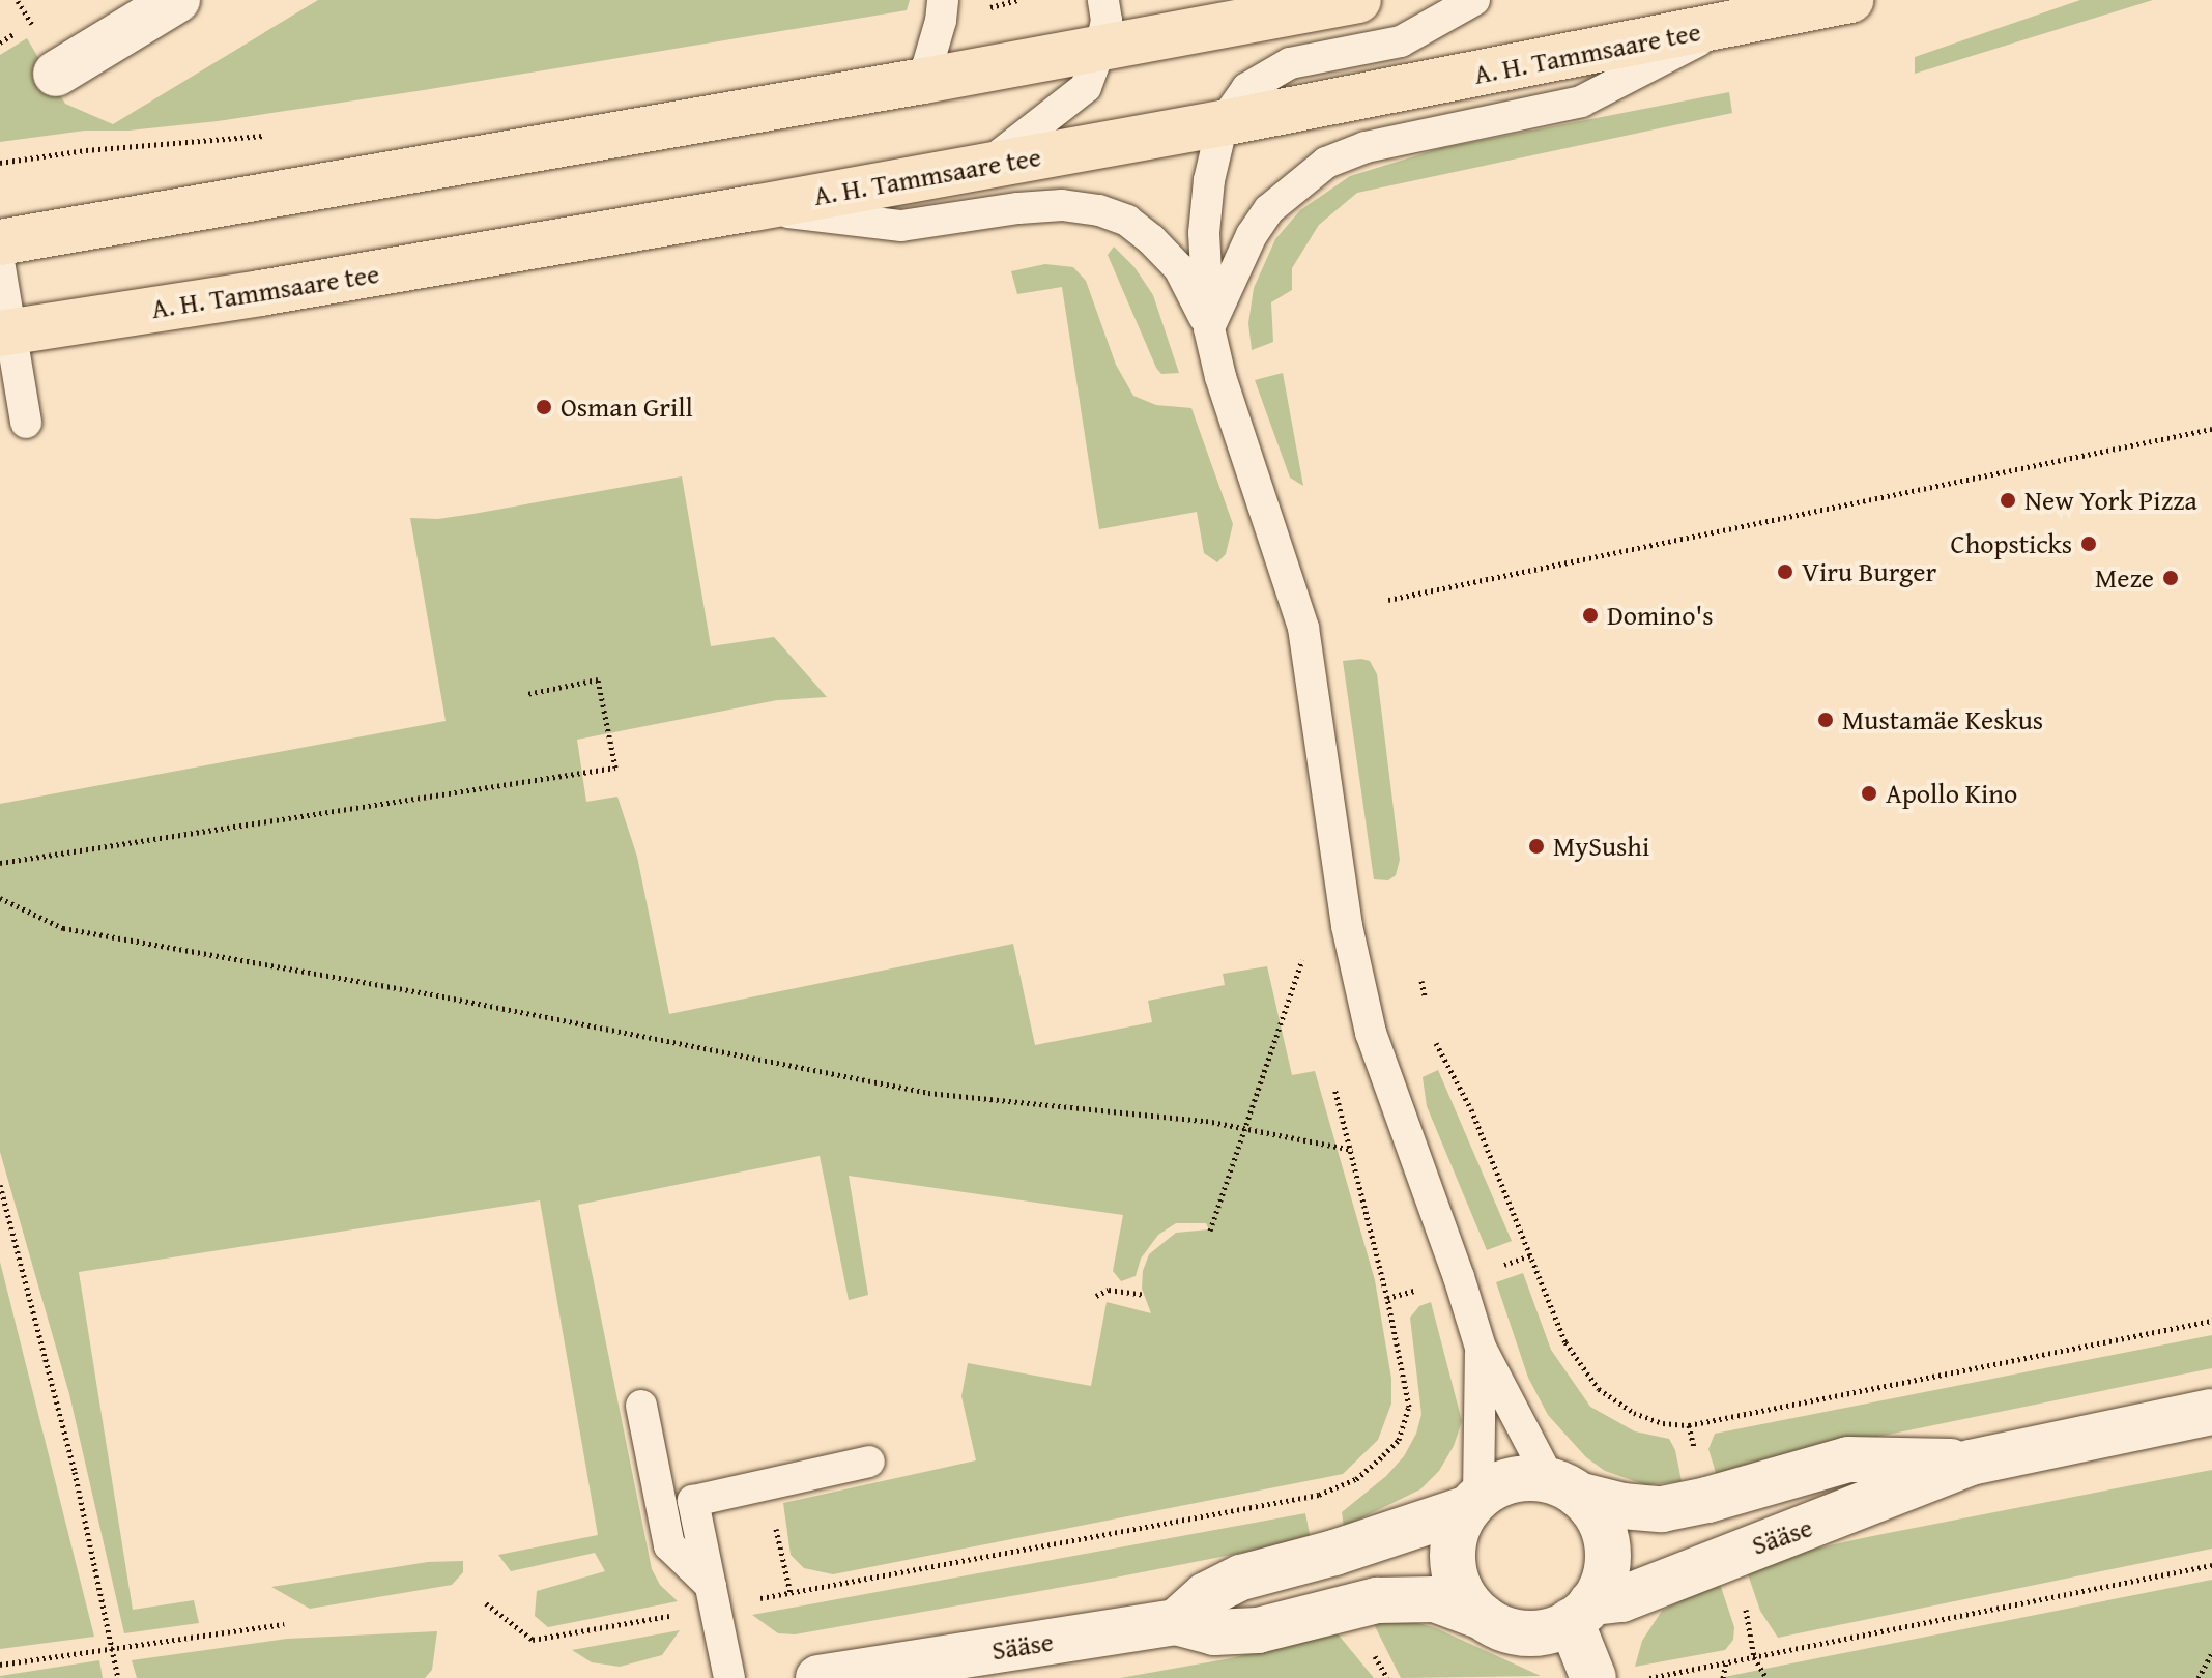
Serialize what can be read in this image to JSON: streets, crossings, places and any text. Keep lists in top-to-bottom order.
{
  "streets": {
    "main road": ["A. H. Tammsaare tee"],
    "street": ["Sääse"]
  },
  "places": [
    "Osman Grill",
    "New York Pizza",
    "Chopsticks",
    "Viru Burger",
    "Meze",
    "Domino's",
    "Mustamäe Keskus",
    "Apollo Kino",
    "MySushi"
  ]
}
